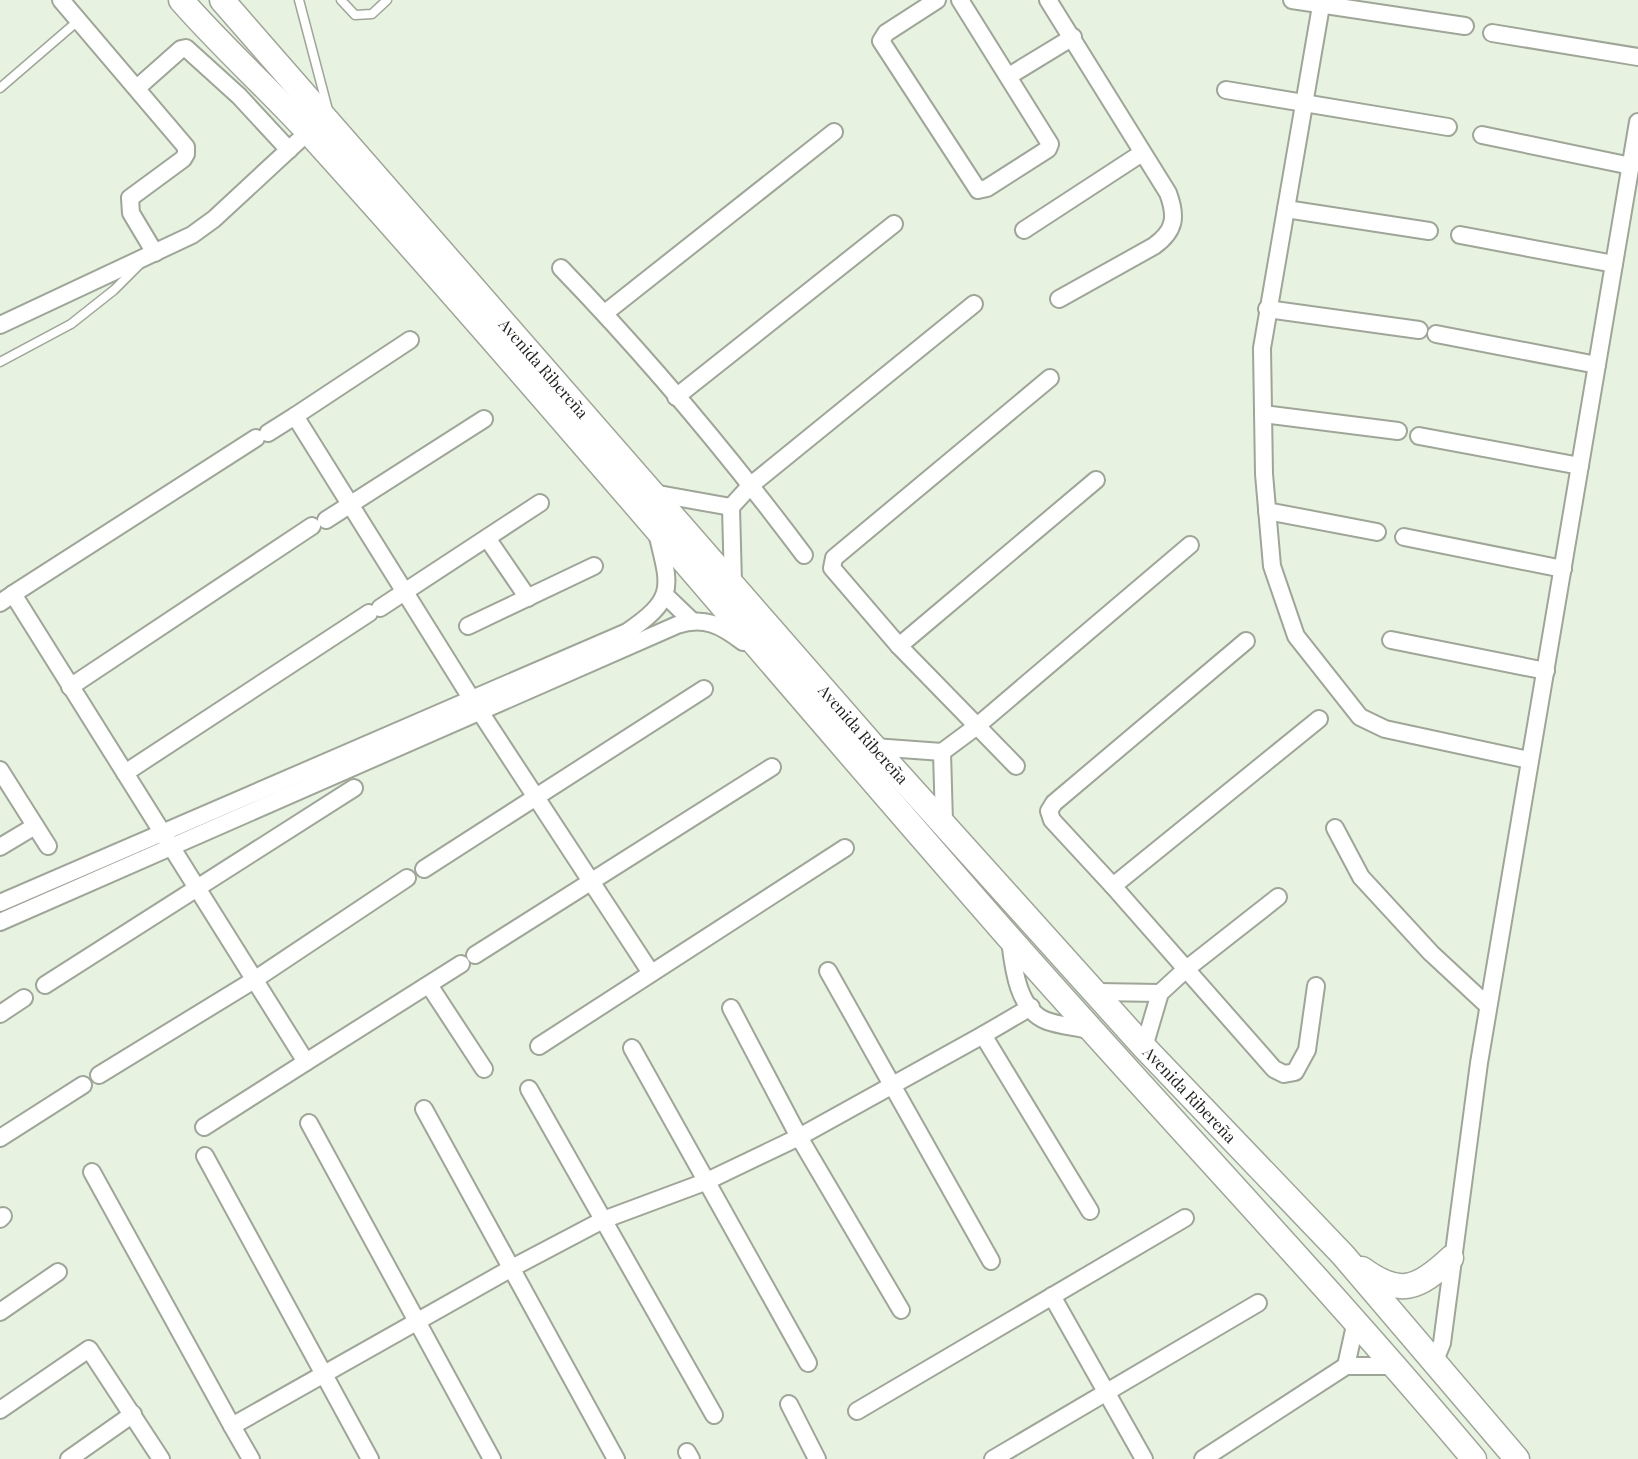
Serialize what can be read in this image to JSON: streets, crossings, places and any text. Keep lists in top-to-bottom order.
{
  "streets": {
    "street": ["Avenida Ribereña"]
  }
}
